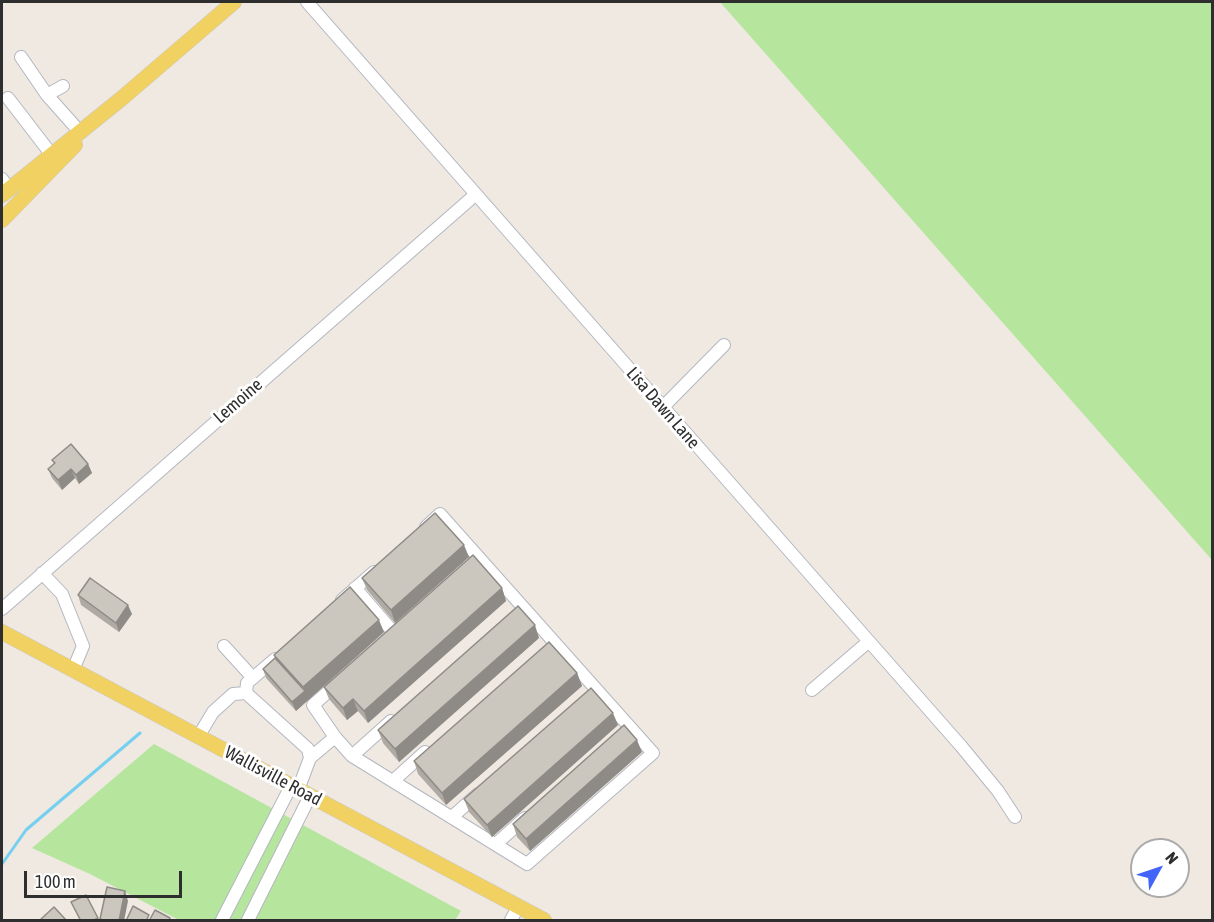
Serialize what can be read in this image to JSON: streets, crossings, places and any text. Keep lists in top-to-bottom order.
{
  "streets": {
    "main road": ["Wallisville Road"],
    "street": ["Lemoine", "Lisa Dawn Lane"]
  },
  "crossings": [
    ["Lemoine", "Lisa Dawn Lane"]
  ],
  "scale_bar": "100 m",
  "north": "top right"
}
